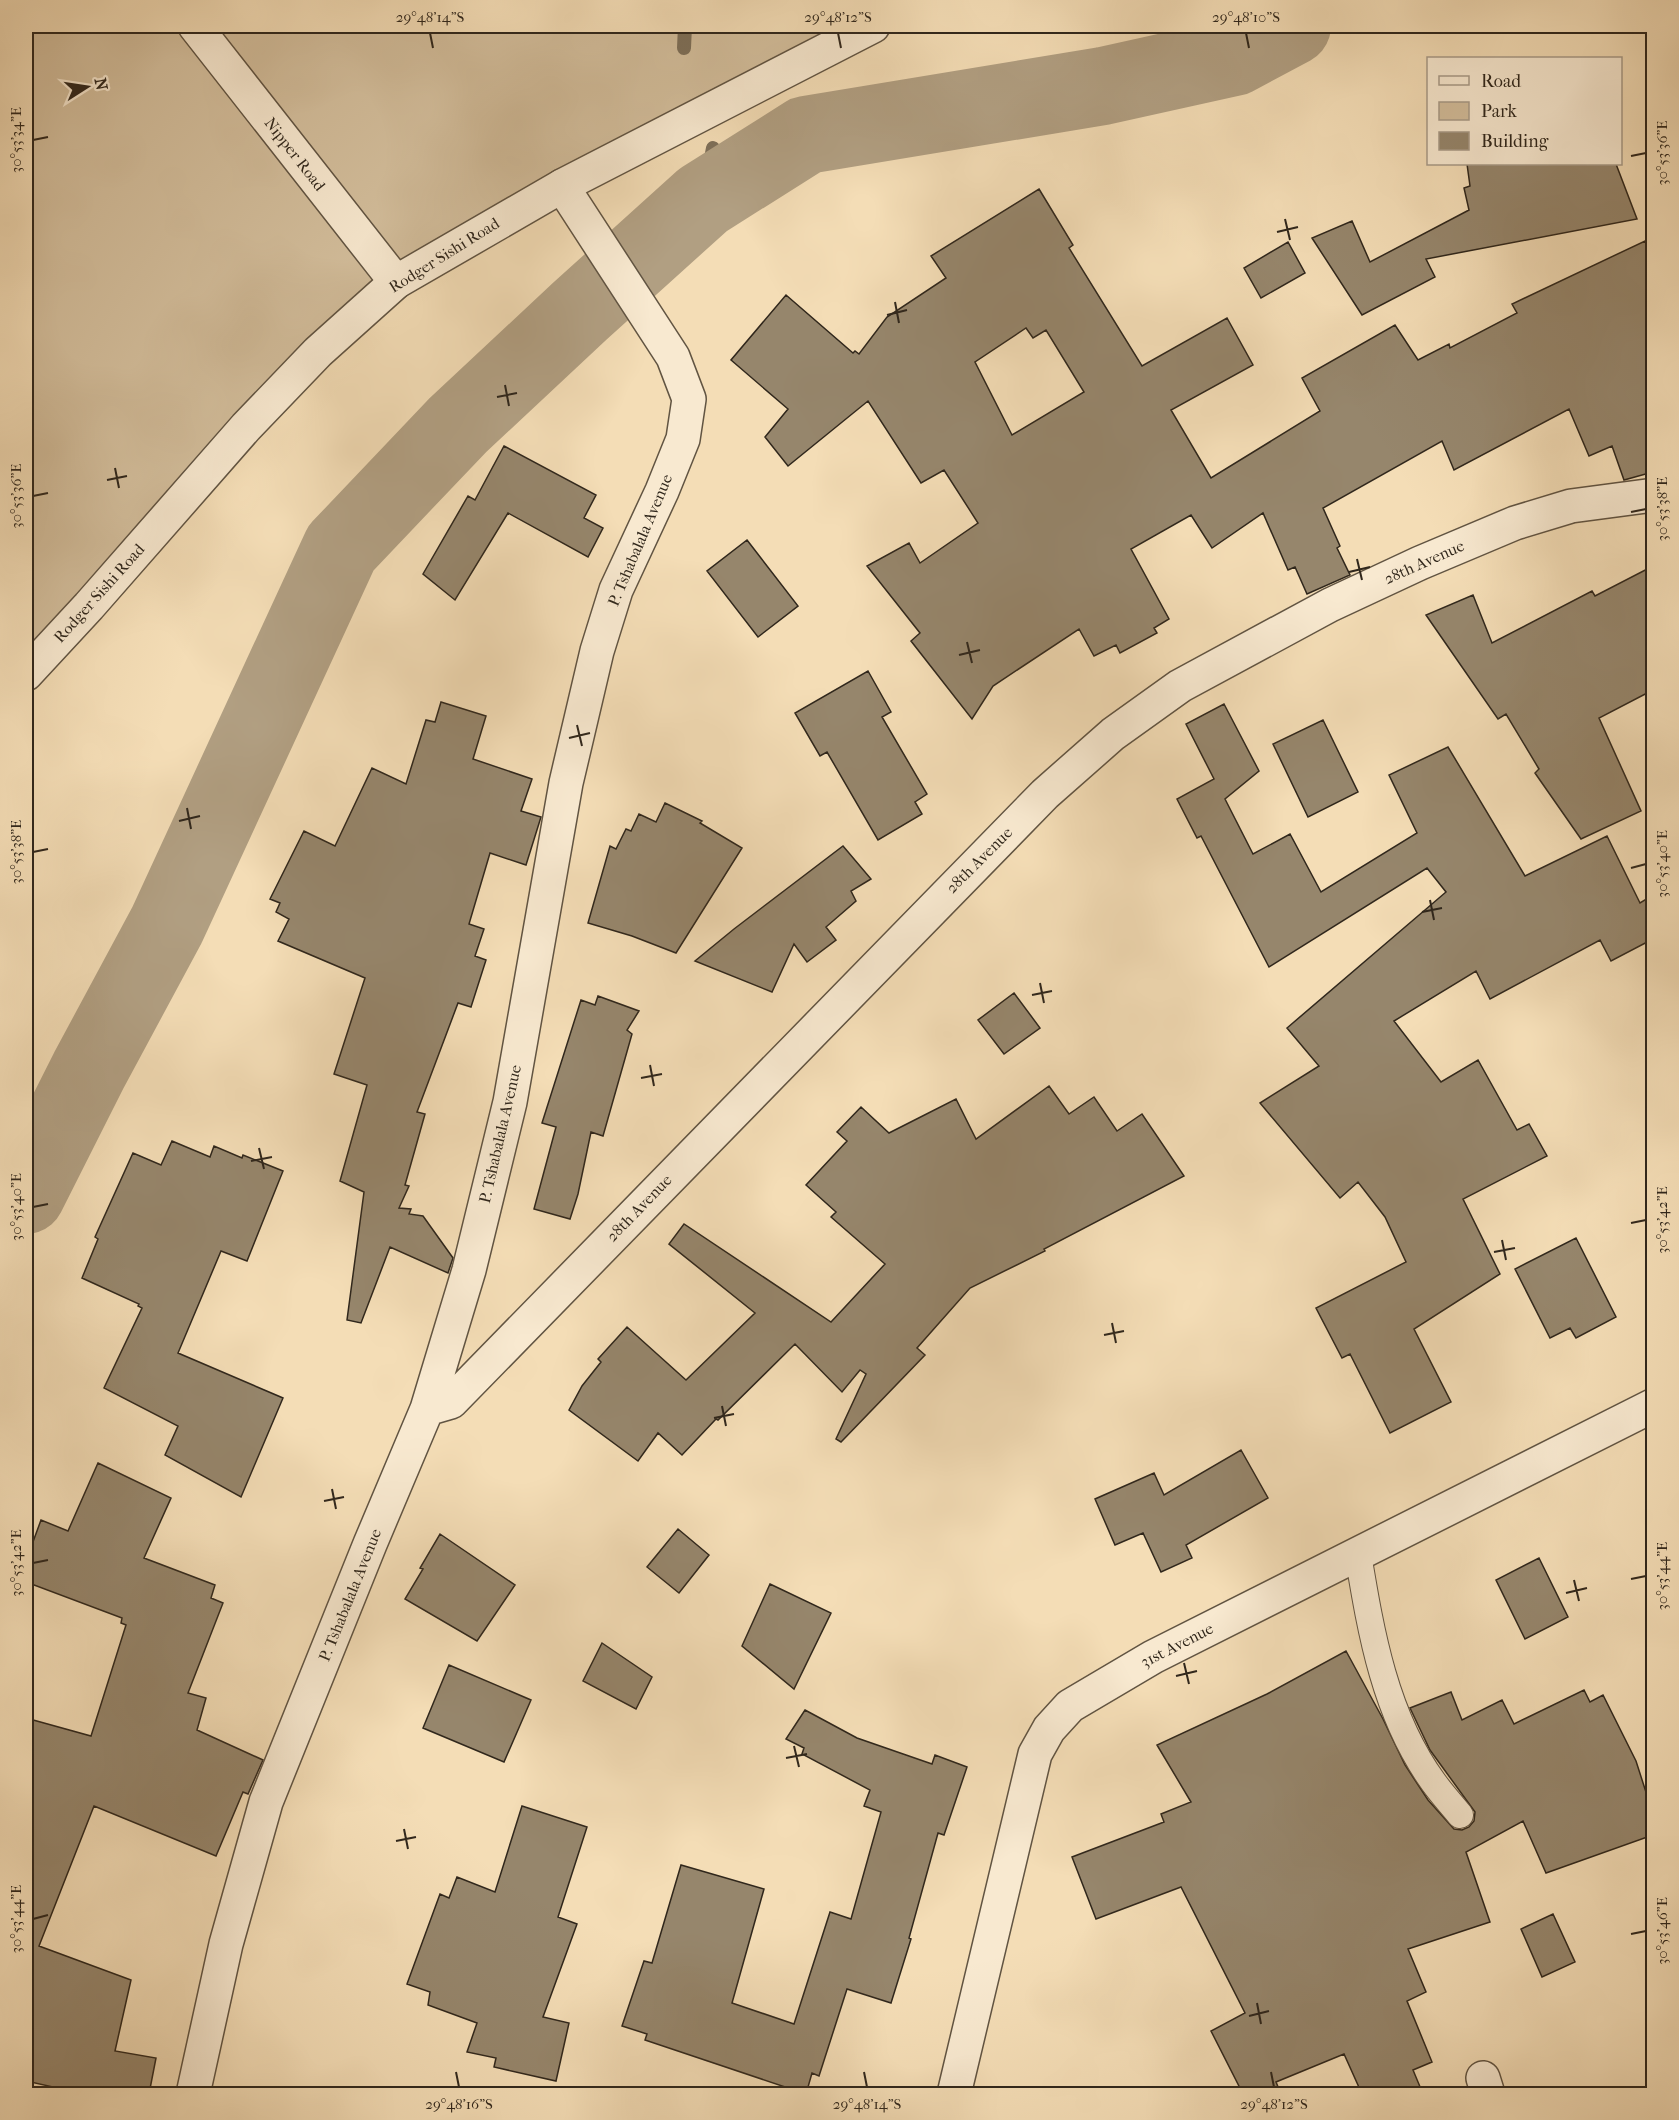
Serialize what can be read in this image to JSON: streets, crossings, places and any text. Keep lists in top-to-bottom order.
{
  "streets": {
    "street": [
      "Nipper Road",
      "Rodger Sishi Road",
      "P. Tshabalala Avenue",
      "28th Avenue",
      "31st Avenue"
    ]
  },
  "crossings": [
    ["Nipper Road", "Rodger Sishi Road"],
    ["Rodger Sishi Road", "P. Tshabalala Avenue"],
    ["P. Tshabalala Avenue", "28th Avenue"]
  ],
  "legend": ["Road", "Park", "Building"],
  "north": "right",
  "coordinates": [
    "29°48'14\"S",
    "29°48'12\"S",
    "29°48'10\"S",
    "30°53'34\"E",
    "30°53'36\"E",
    "30°53'38\"E",
    "30°53'40\"E",
    "30°53'42\"E",
    "30°53'44\"E",
    "30°53'46\"E",
    "29°48'16\"S"
  ]
}
